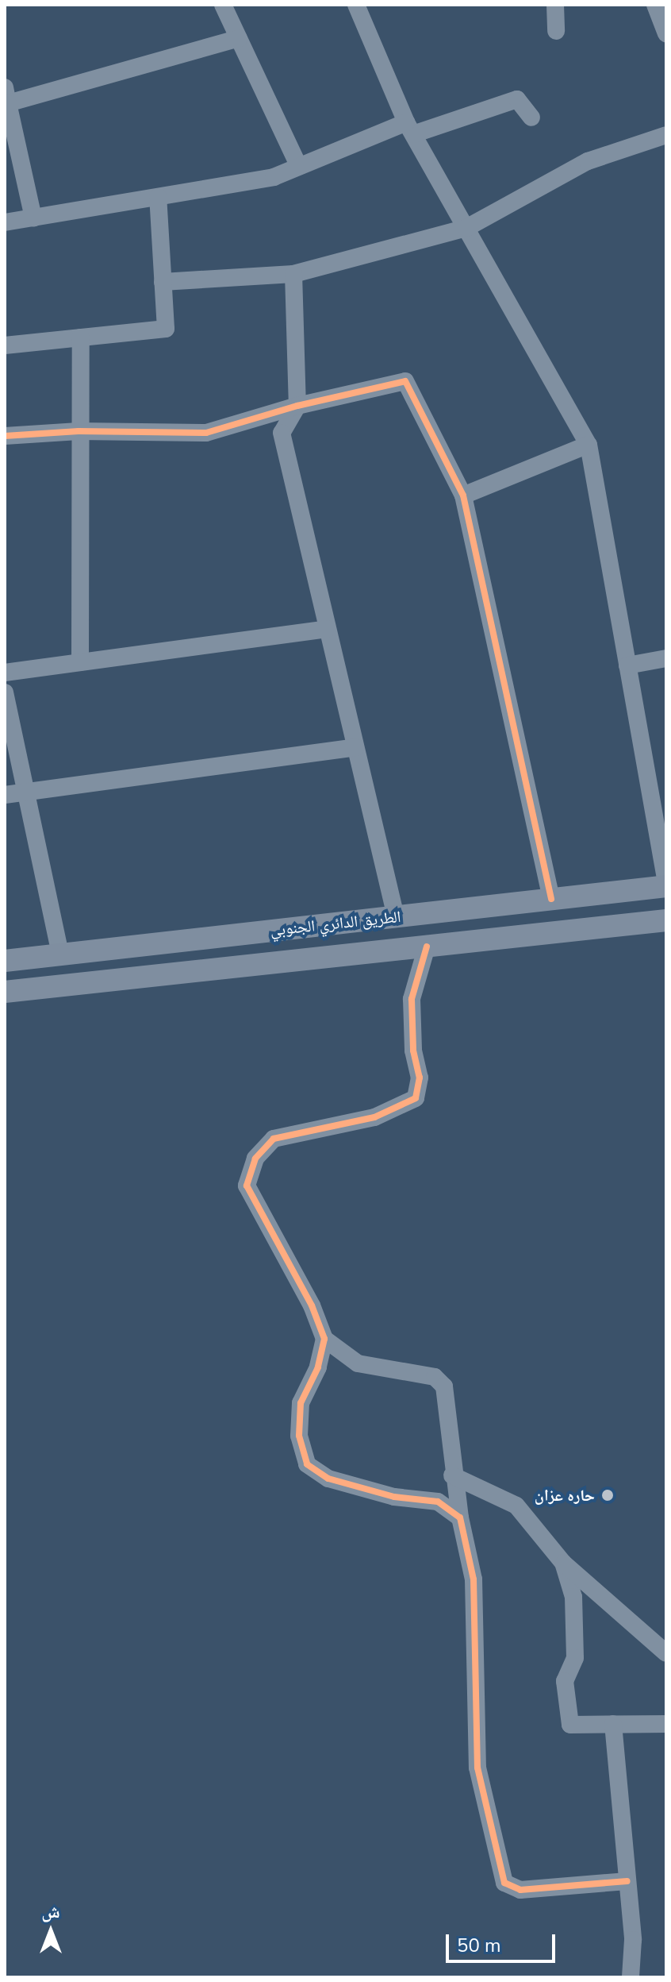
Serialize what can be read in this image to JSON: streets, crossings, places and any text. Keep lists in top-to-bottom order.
{
  "streets": {
    "main road": ["الطريق الدائري الجنوبي"]
  },
  "places": ["حاره عزان"],
  "scale_bar": "50 m",
  "north": "top"
}
